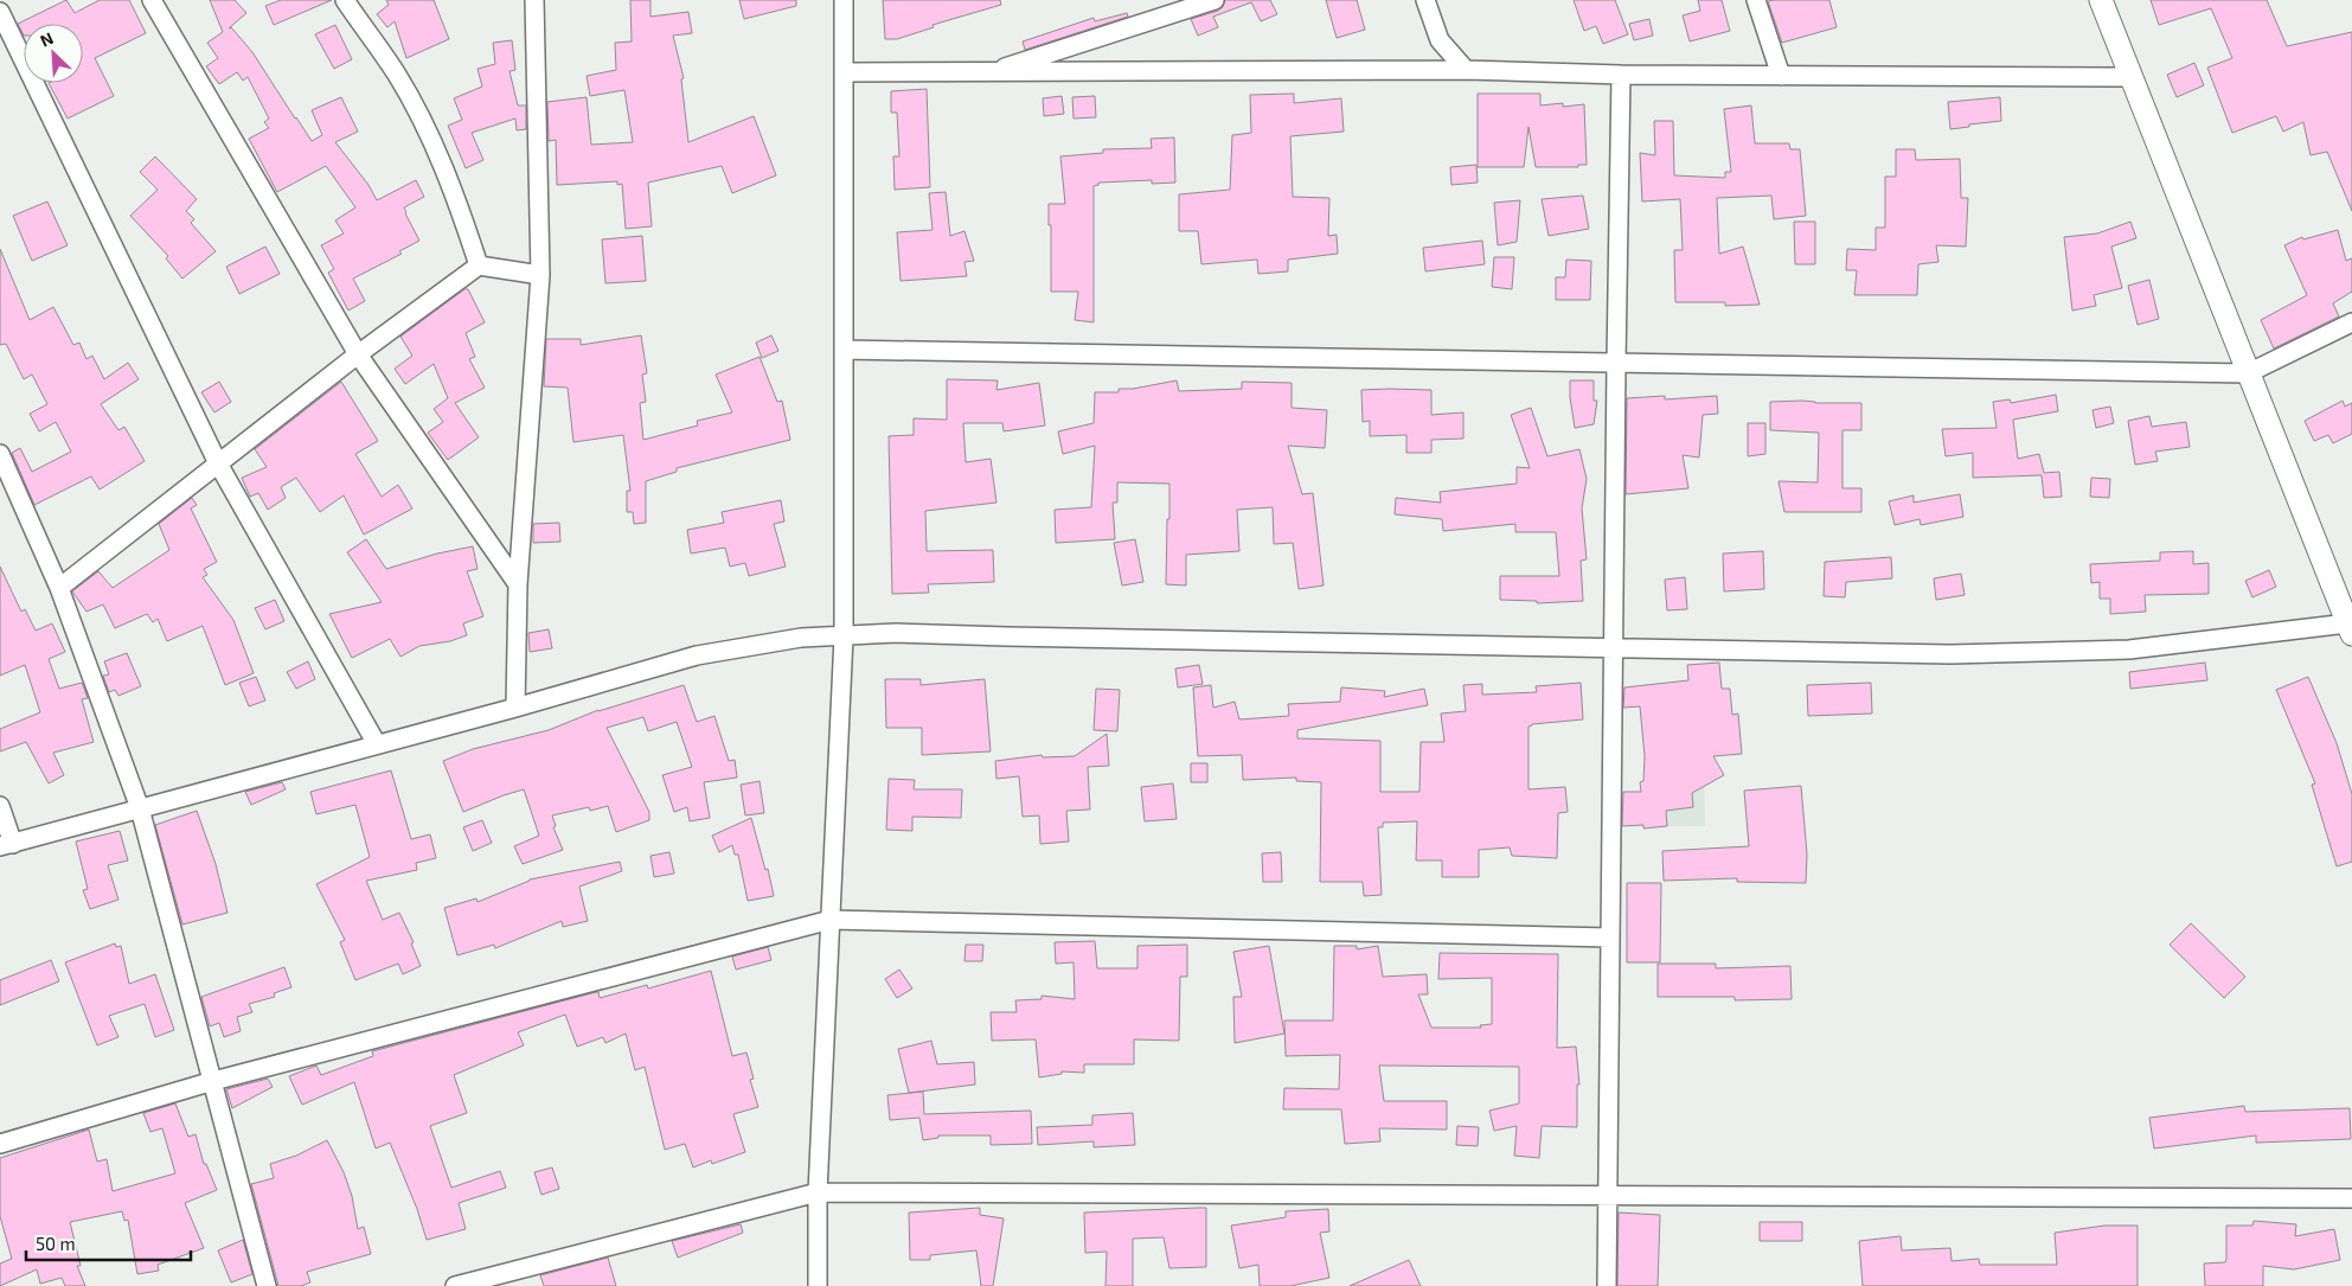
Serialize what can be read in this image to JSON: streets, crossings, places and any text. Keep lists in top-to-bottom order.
{
  "scale_bar": "50 m",
  "north": "top left"
}
